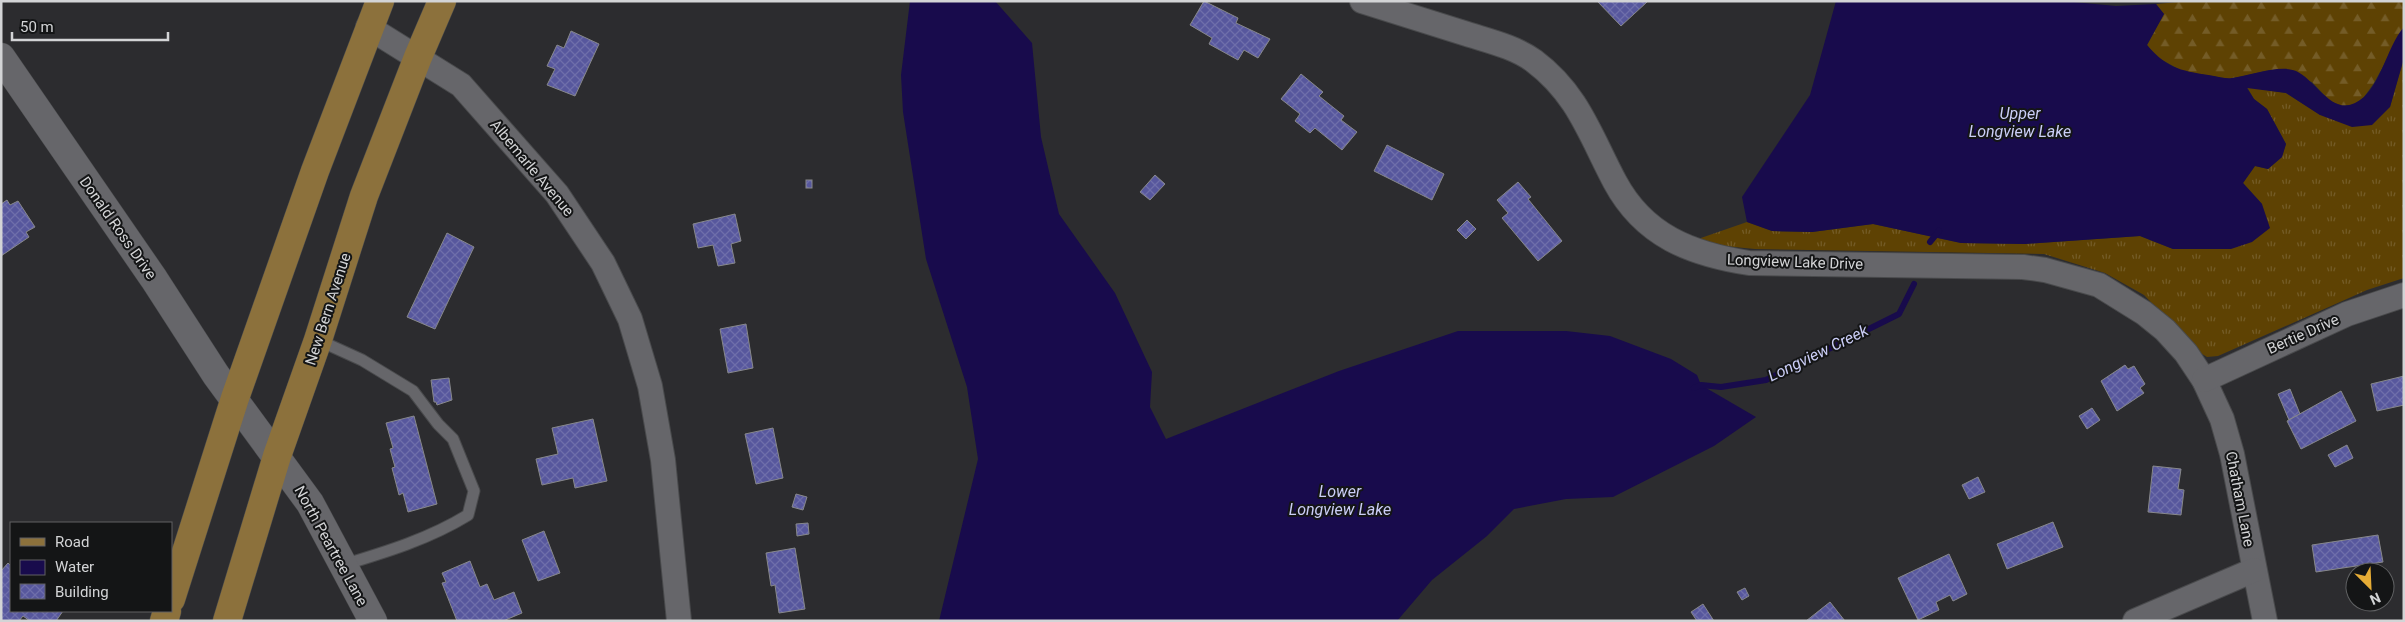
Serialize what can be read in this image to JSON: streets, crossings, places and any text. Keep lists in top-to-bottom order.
{
  "streets": {
    "main road": ["New Bern Avenue"],
    "street": [
      "Albemarle Avenue",
      "Donald Ross Drive",
      "Longview Lake Drive",
      "Bertie Drive",
      "Chatham Lane",
      "North Peartree Lane"
    ]
  },
  "crossings": [
    ["Albemarle Avenue", "New Bern Avenue"],
    ["Donald Ross Drive", "North Peartree Lane"],
    ["Longview Lake Drive", "Bertie Drive"],
    ["Longview Lake Drive", "Chatham Lane"],
    ["New Bern Avenue", "North Peartree Lane"],
    ["Bertie Drive", "Chatham Lane"]
  ],
  "water": ["Upper Longview Lake", "Longview Creek", "Lower Longview Lake"],
  "legend": ["Road", "Water", "Building"],
  "scale_bar": "50 m",
  "north": "bottom right"
}
